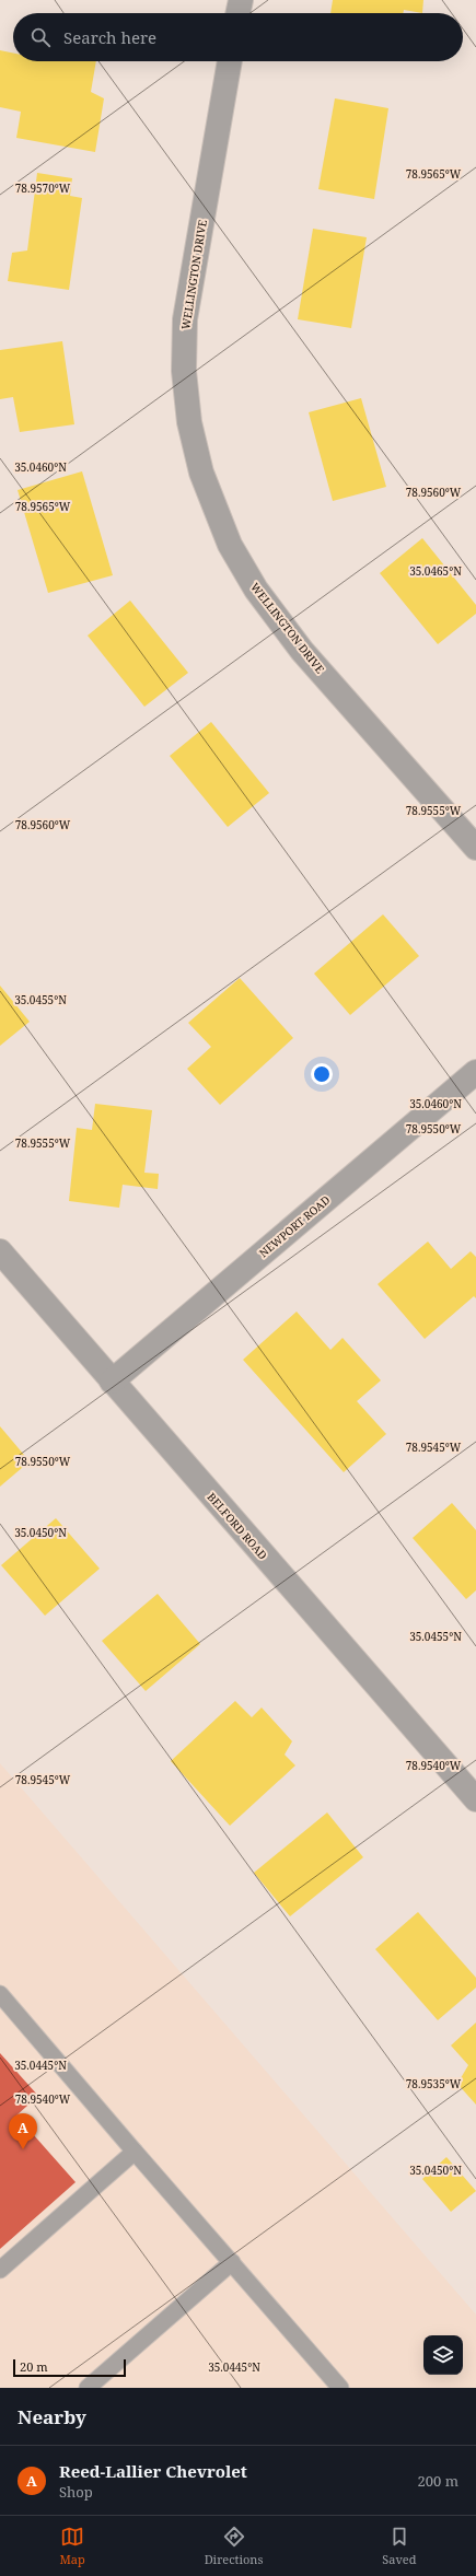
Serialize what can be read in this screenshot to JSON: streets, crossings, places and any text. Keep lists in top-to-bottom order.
{
  "streets": {
    "street": ["WELLINGTON DRIVE", "NEWPORT ROAD", "BELFORD ROAD"]
  },
  "crossings": [
    ["NEWPORT ROAD", "BELFORD ROAD"]
  ],
  "scale_bar": "20 m",
  "page": {
    "search": "Search here",
    "pins": "A",
    "scale": "20 m",
    "heading": "Nearby",
    "list": [
      {
        "mark": "A",
        "name": "Reed-Lallier Chevrolet",
        "note": "Shop",
        "value": "200 m"
      }
    ],
    "nav": ["Map", "Directions", "Saved"]
  },
  "coordinates": [
    "78.9565°W",
    "78.9570°W",
    "35.0460°N",
    "78.9560°W",
    "35.0465°N",
    "78.9555°W",
    "35.0455°N",
    "78.9550°W",
    "78.9545°W",
    "35.0450°N",
    "78.9540°W",
    "35.0445°N",
    "78.9535°W"
  ]
}
